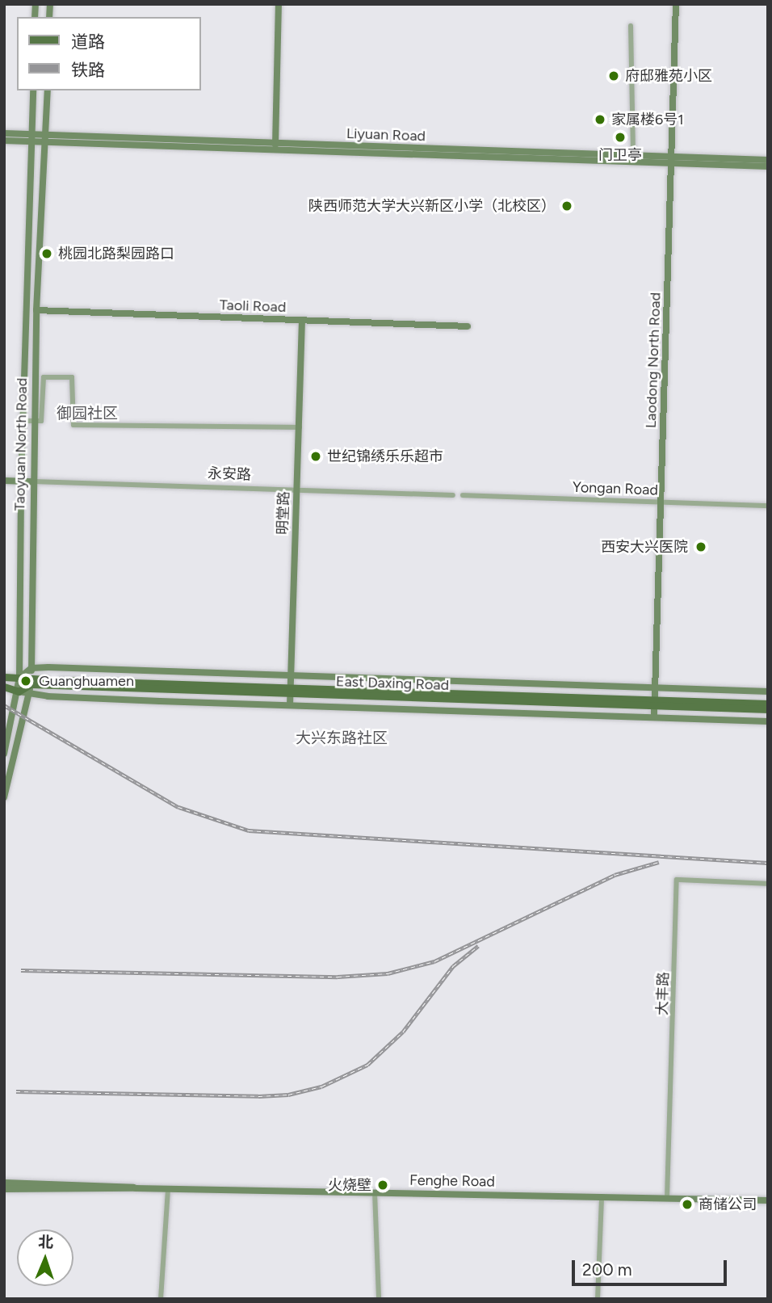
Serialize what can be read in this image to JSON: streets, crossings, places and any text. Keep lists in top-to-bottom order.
{
  "streets": {
    "main road": [
      "Liyuan Road",
      "Taoli Road",
      "Laodong North Road",
      "Taoyuan North Road",
      "永安路",
      "明堂路",
      "East Daxing Road",
      "Fenghe Road"
    ],
    "street": ["Yongan Road", "大丰路"]
  },
  "crossings": [
    ["Liyuan Road", "Laodong North Road"],
    ["Liyuan Road", "Taoyuan North Road"],
    ["Taoli Road", "Taoyuan North Road"],
    ["Taoli Road", "明堂路"],
    ["Laodong North Road", "Yongan Road"],
    ["Laodong North Road", "East Daxing Road"],
    ["Taoyuan North Road", "永安路"],
    ["Taoyuan North Road", "East Daxing Road"],
    ["永安路", "明堂路"],
    ["明堂路", "East Daxing Road"],
    ["大丰路", "Fenghe Road"]
  ],
  "districts": ["御园社区", "大兴东路社区"],
  "places": [
    "府邸雅苑小区",
    "家属楼6号1",
    "门卫亭",
    "陕西师范大学大兴新区小学（北校区）",
    "桃园北路梨园路口",
    "世纪锦绣乐乐超市",
    "西安大兴医院",
    "Guanghuamen",
    "火烧壁",
    "商储公司"
  ],
  "legend": ["道路", "铁路"],
  "scale_bar": "200 m",
  "north": "top"
}
